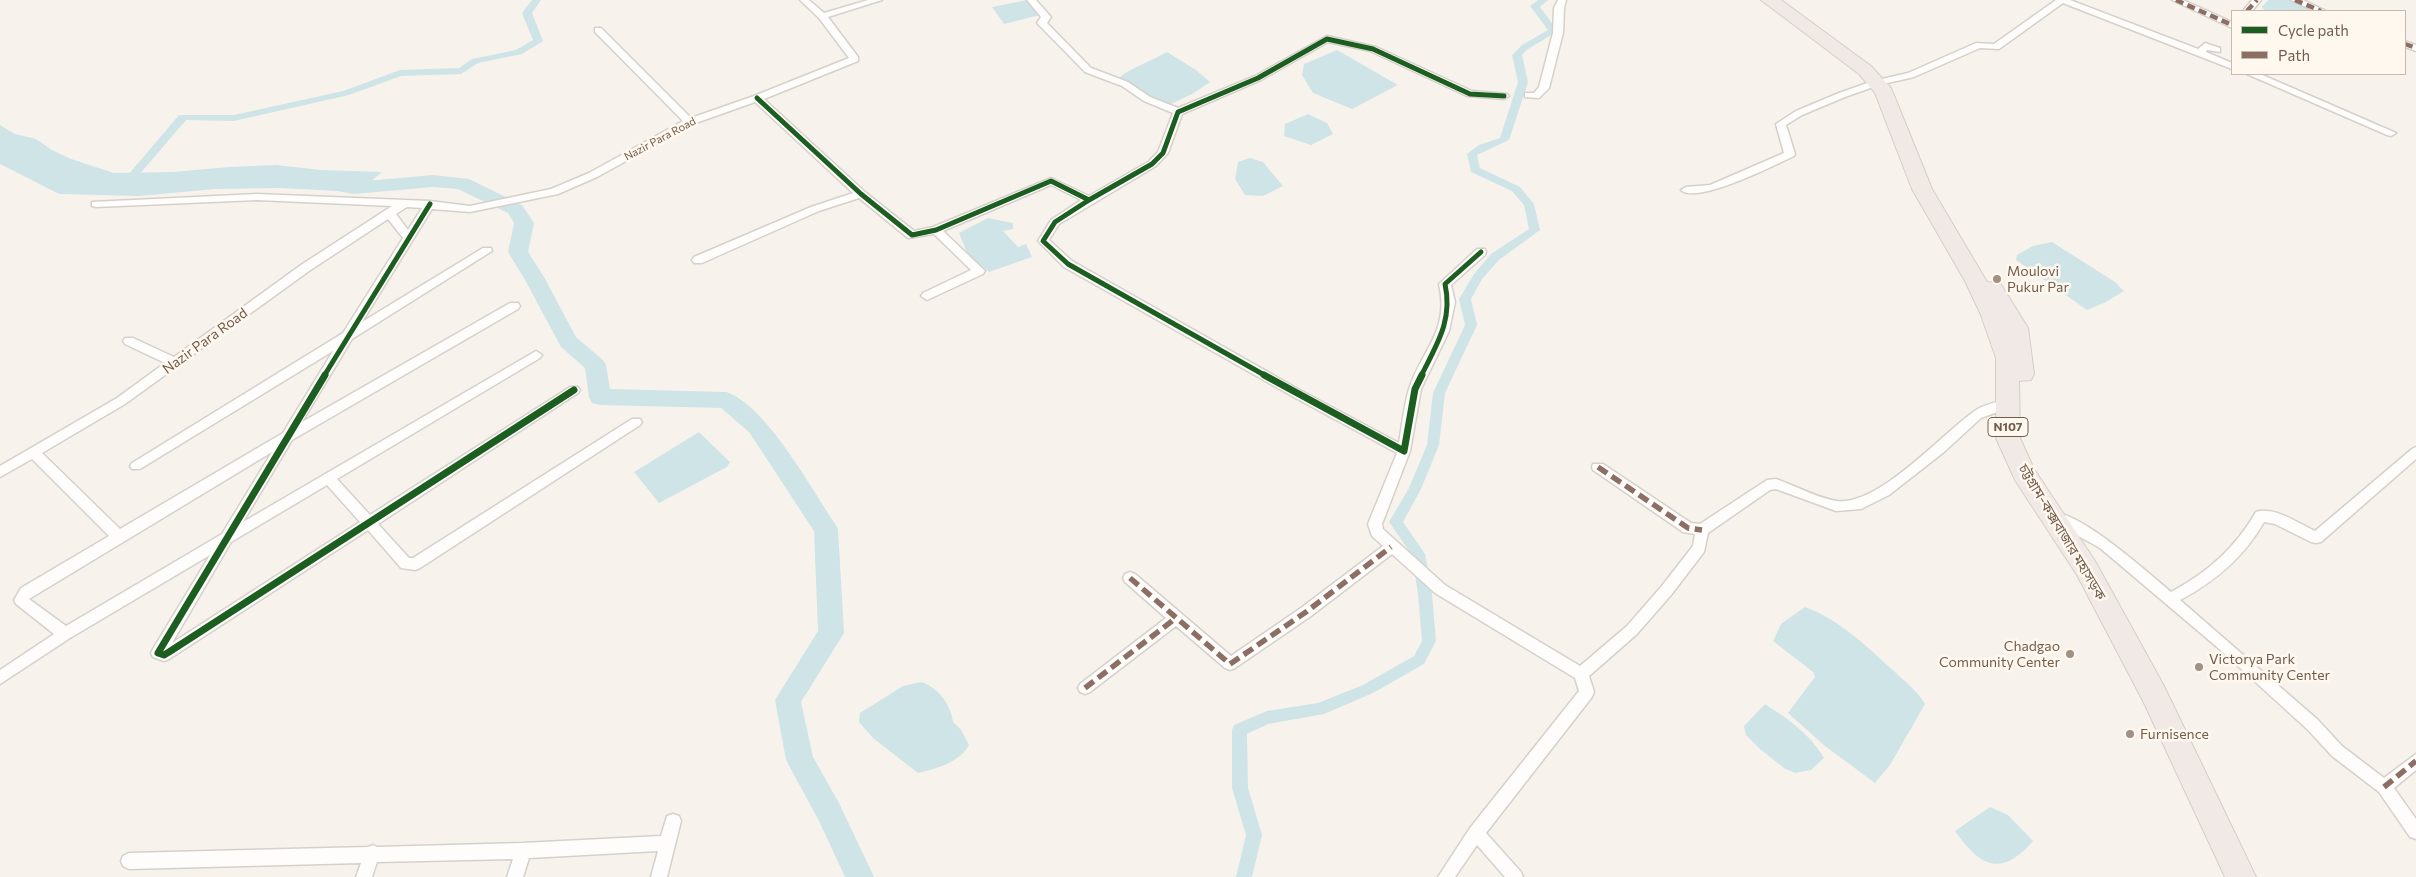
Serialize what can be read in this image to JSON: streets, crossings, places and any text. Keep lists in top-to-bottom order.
{
  "streets": {
    "highway": ["N107", "চট্টগ্রাম-কক্সবাজার মহাসড়ক"],
    "street": ["Nazir Para Road"]
  },
  "crossings": [
    ["N107", "চট্টগ্রাম-কক্সবাজার মহাসড়ক"]
  ],
  "places": [
    "Moulovi Pukur Par",
    "Chadgao Community Center",
    "Victorya Park Community Center",
    "Furnisence"
  ],
  "legend": ["Cycle path", "Path"]
}
